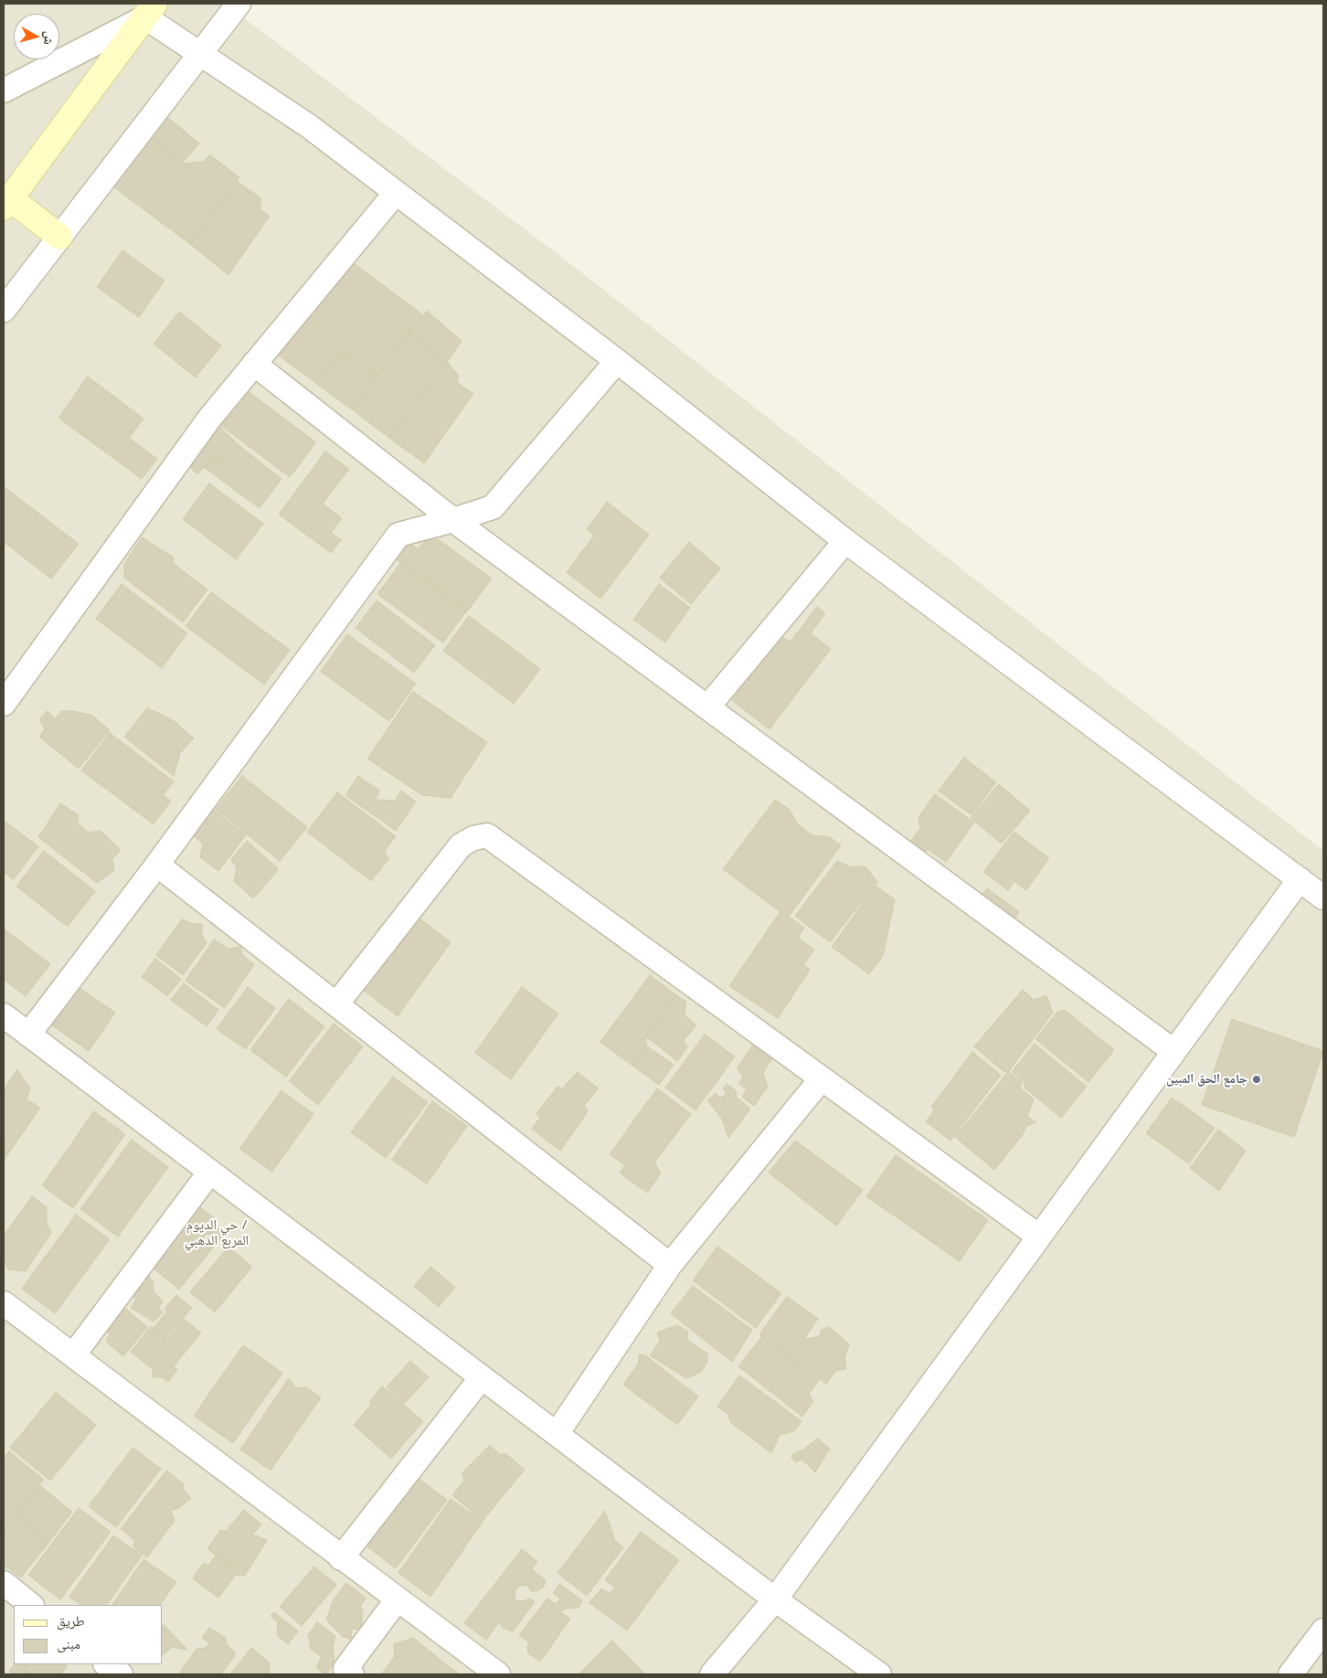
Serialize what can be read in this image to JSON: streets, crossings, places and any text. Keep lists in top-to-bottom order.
{
  "districts": ["حي الديوم / المربع الذهبي"],
  "places": ["جامع الحق المبين"],
  "legend": ["طريق", "مبنى"],
  "north": "right"
}
